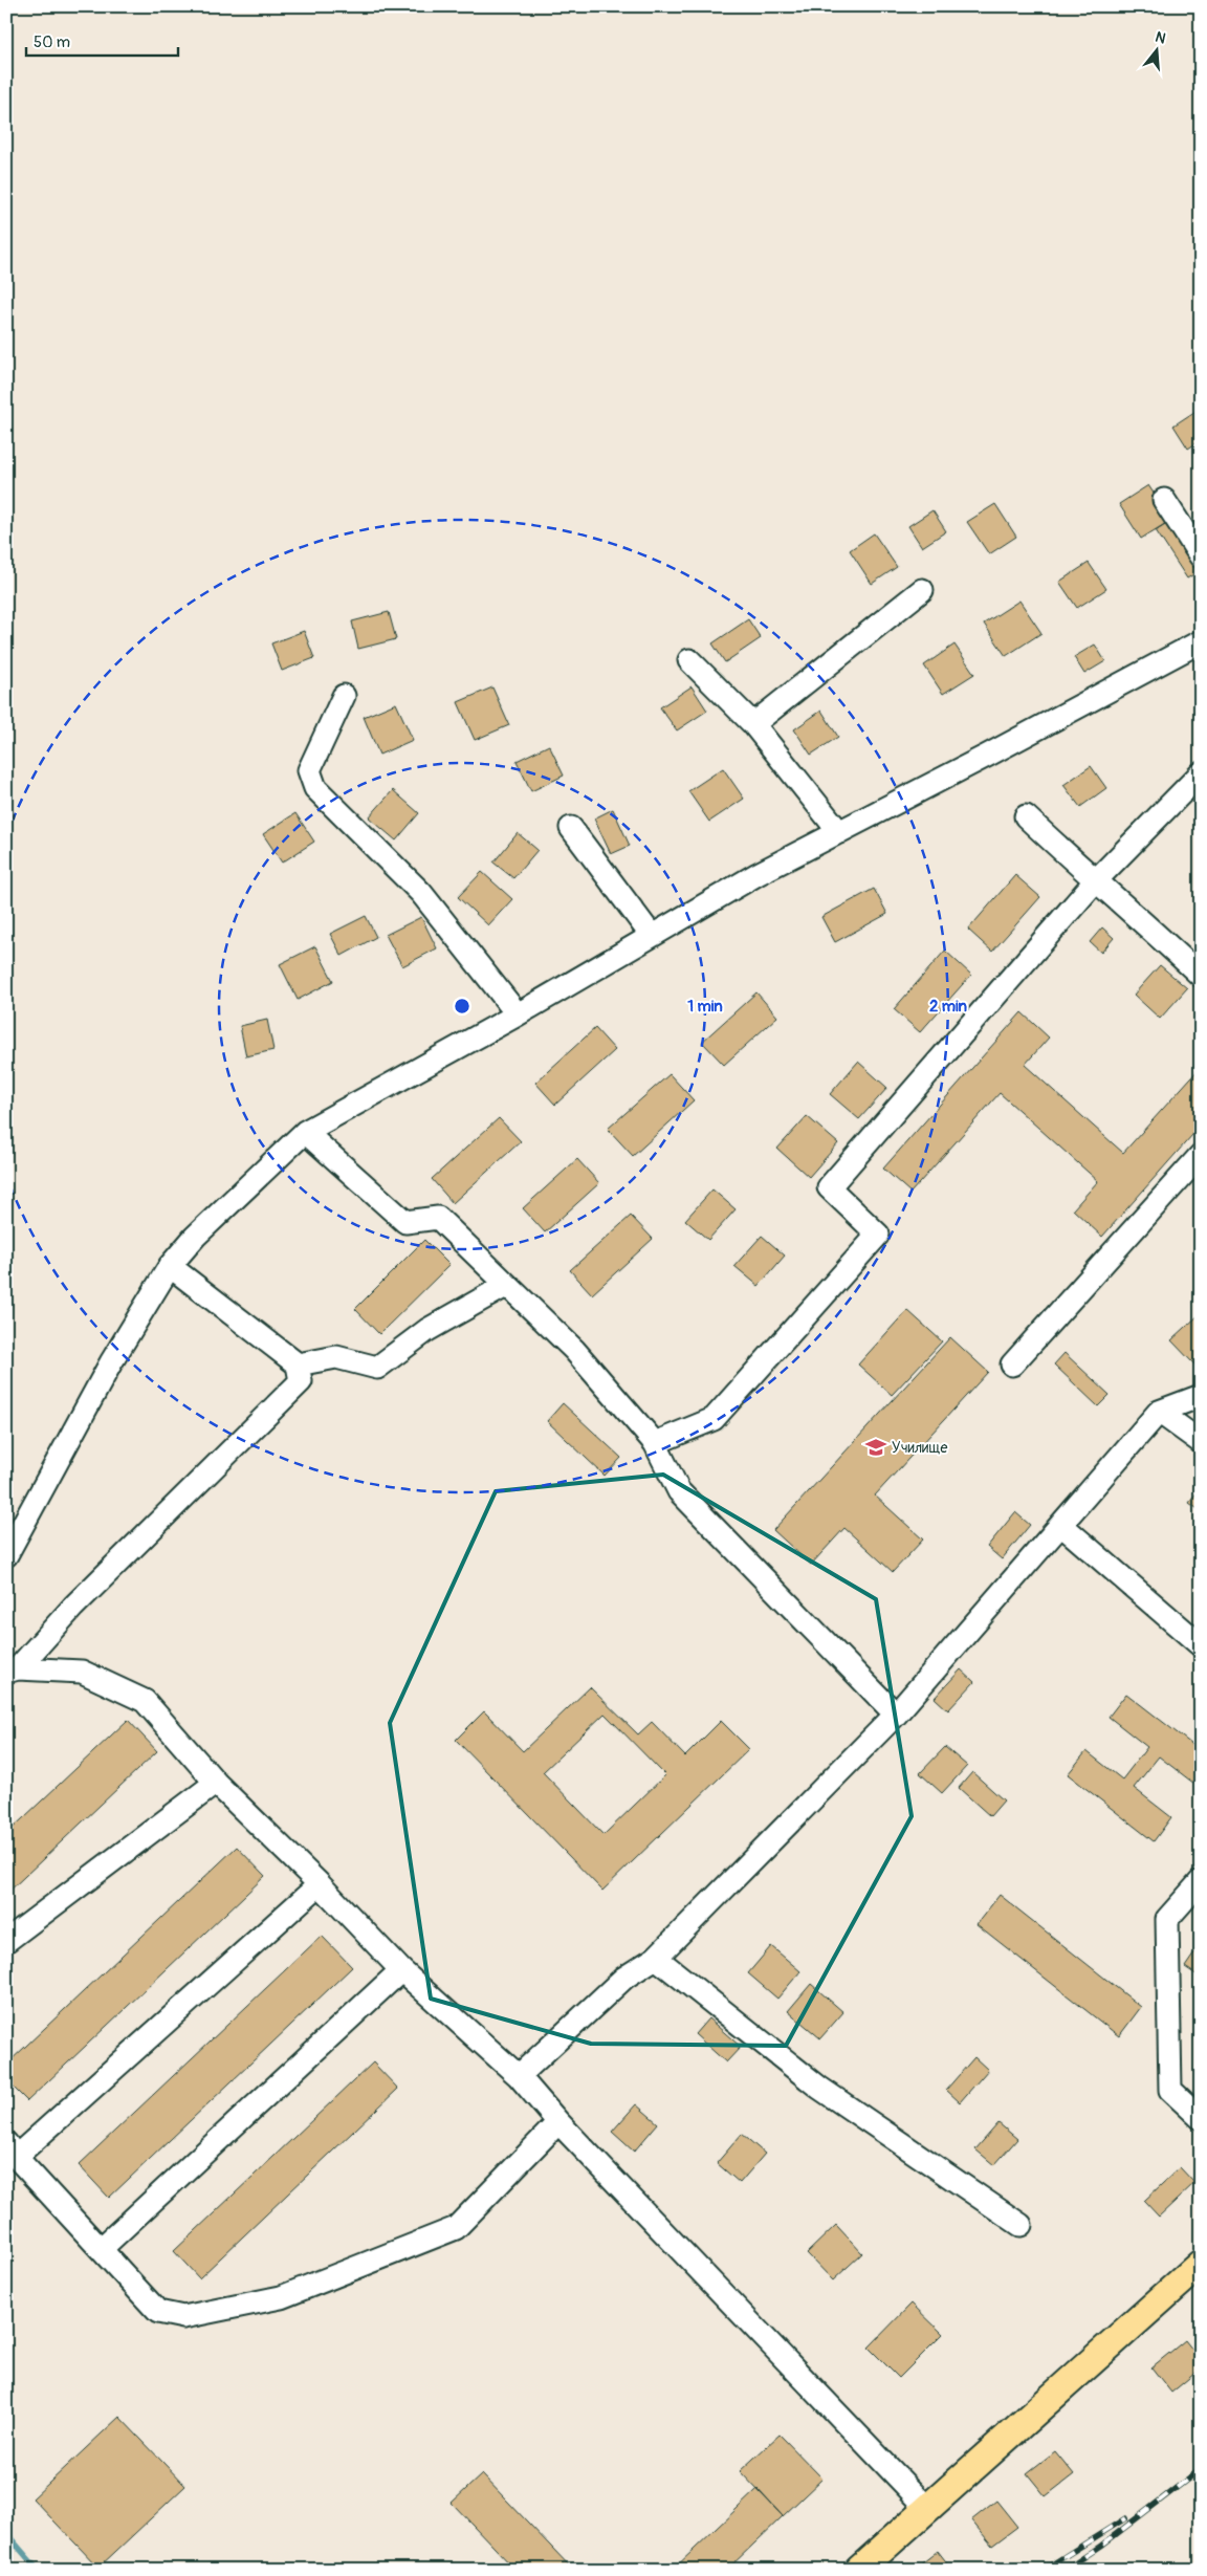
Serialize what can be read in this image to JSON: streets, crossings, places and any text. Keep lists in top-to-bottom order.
{
  "places": {
    "school or university": ["Училище"]
  },
  "scale_bar": "50 m",
  "north": "top",
  "rings": ["1 min", "2 min"]
}
